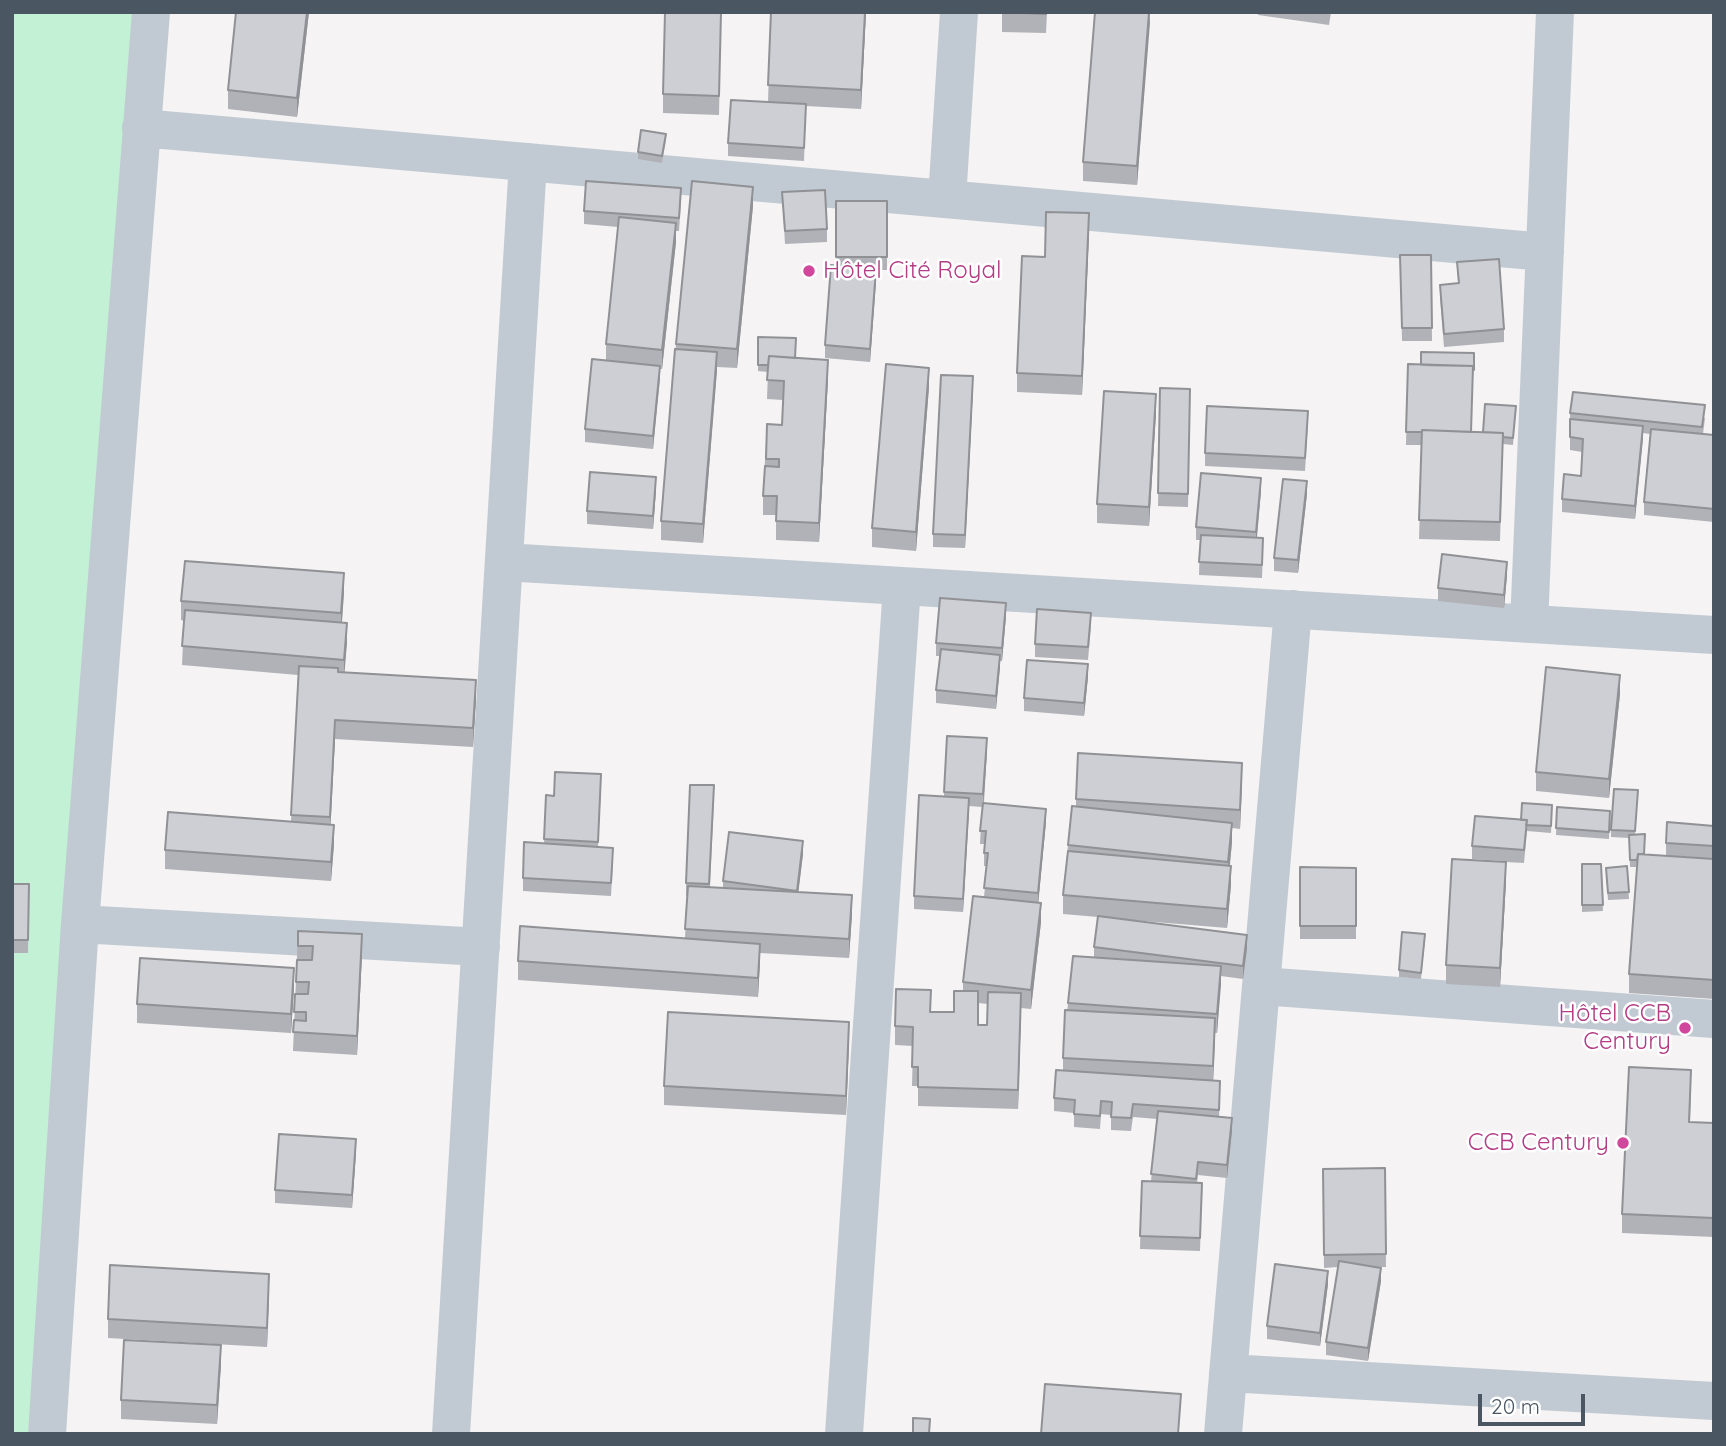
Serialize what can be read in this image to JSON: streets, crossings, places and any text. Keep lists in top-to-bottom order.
{
  "places": ["Hôtel Cité Royal", "Hôtel CCB Century", "CCB Century"],
  "scale_bar": "20 m"
}
